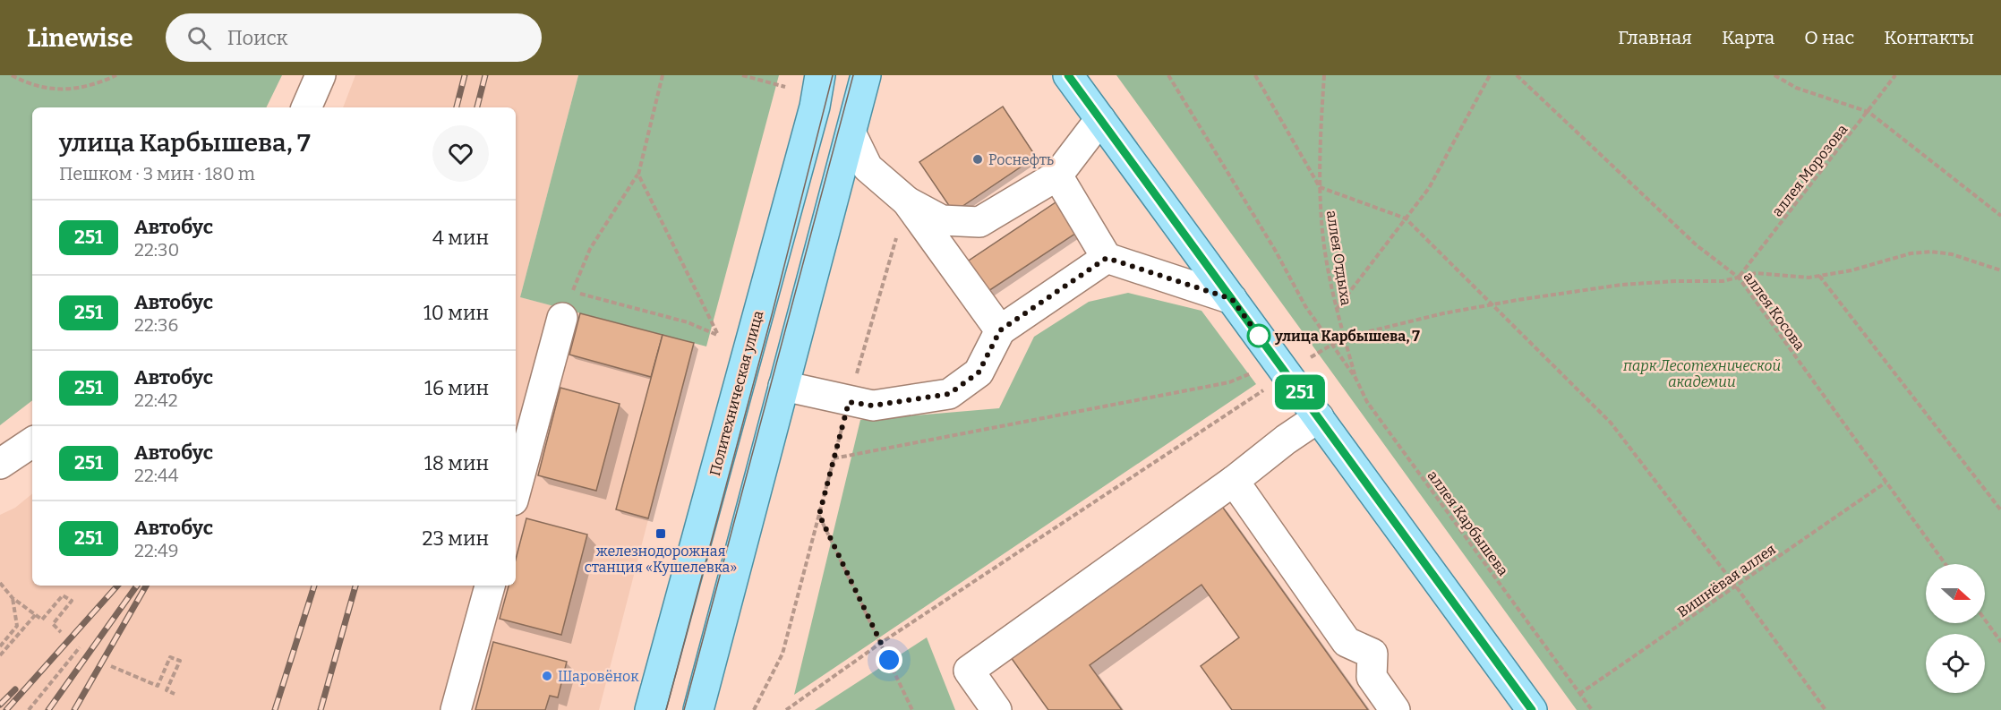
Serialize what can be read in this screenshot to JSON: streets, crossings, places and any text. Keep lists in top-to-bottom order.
{
  "streets": {
    "main road": ["Политехническая улица"],
    "path": [
      "аллея Морозова",
      "аллея Отдыха",
      "аллея Косова",
      "аллея Карбышева",
      "Вишнёвая аллея"
    ]
  },
  "crossings": [
    ["аллея Морозова", "аллея Косова"],
    ["аллея Отдыха", "аллея Карбышева"],
    ["аллея Косова", "Вишнёвая аллея"],
    ["аллея Карбышева", "Вишнёвая аллея"]
  ],
  "parks": ["парк Лесотехнической академии"],
  "places": {
    "other": ["Роснефть", "улица Карбышева, 7", "Шаровёнок"],
    "transit": ["железнодорожная станция «Кушелевка»"]
  },
  "lines": ["bus line 251"],
  "north": "right",
  "page": {
    "header": "Linewise",
    "search": "Поиск",
    "nav": [
      "Главная",
      "Карта",
      "О нас",
      "Контакты"
    ],
    "on_map": "251",
    "heading": ["улица Карбышева, 7", "Пешком · 3 мин · 180 m"],
    "list": [
      {
        "mark": "251",
        "name": "Автобус",
        "note": "22:30",
        "value": "4 мин"
      },
      {
        "mark": "251",
        "name": "Автобус",
        "note": "22:36",
        "value": "10 мин"
      },
      {
        "mark": "251",
        "name": "Автобус",
        "note": "22:42",
        "value": "16 мин"
      },
      {
        "mark": "251",
        "name": "Автобус",
        "note": "22:44",
        "value": "18 мин"
      },
      {
        "mark": "251",
        "name": "Автобус",
        "note": "22:49",
        "value": "23 мин"
      }
    ]
  }
}
